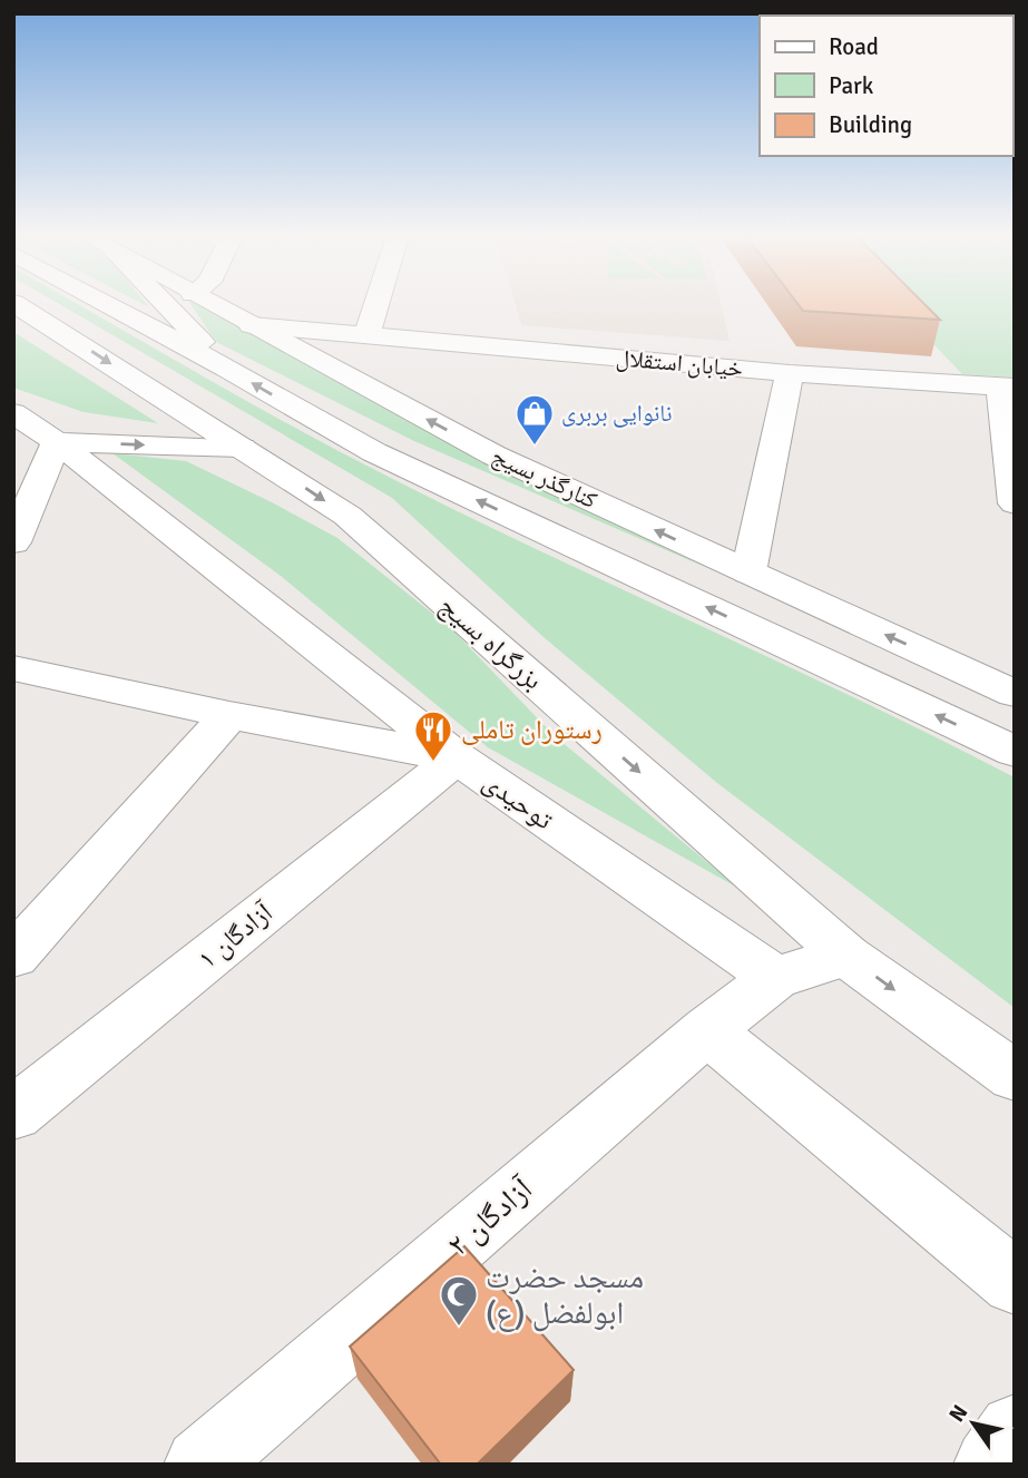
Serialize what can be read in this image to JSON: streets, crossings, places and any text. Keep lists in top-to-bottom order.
{
  "streets": {
    "main road": [
      "خیابان استقلال",
      "کنارگذر بسیج",
      "بزرگراه بسیج",
      "توحیدی",
      "آزادگان ۱",
      "آزادگان ۲"
    ]
  },
  "crossings": [
    ["خیابان استقلال", "کنارگذر بسیج"],
    ["توحیدی", "آزادگان ۱"],
    ["توحیدی", "آزادگان ۲"]
  ],
  "places": {
    "shop": ["نانوایی بربری"],
    "restaurant": ["رستوران تاملی"],
    "mosque": ["مسجد حضرت ابولفضل (ع)"]
  },
  "legend": ["Road", "Park", "Building"],
  "north": "top left"
}
